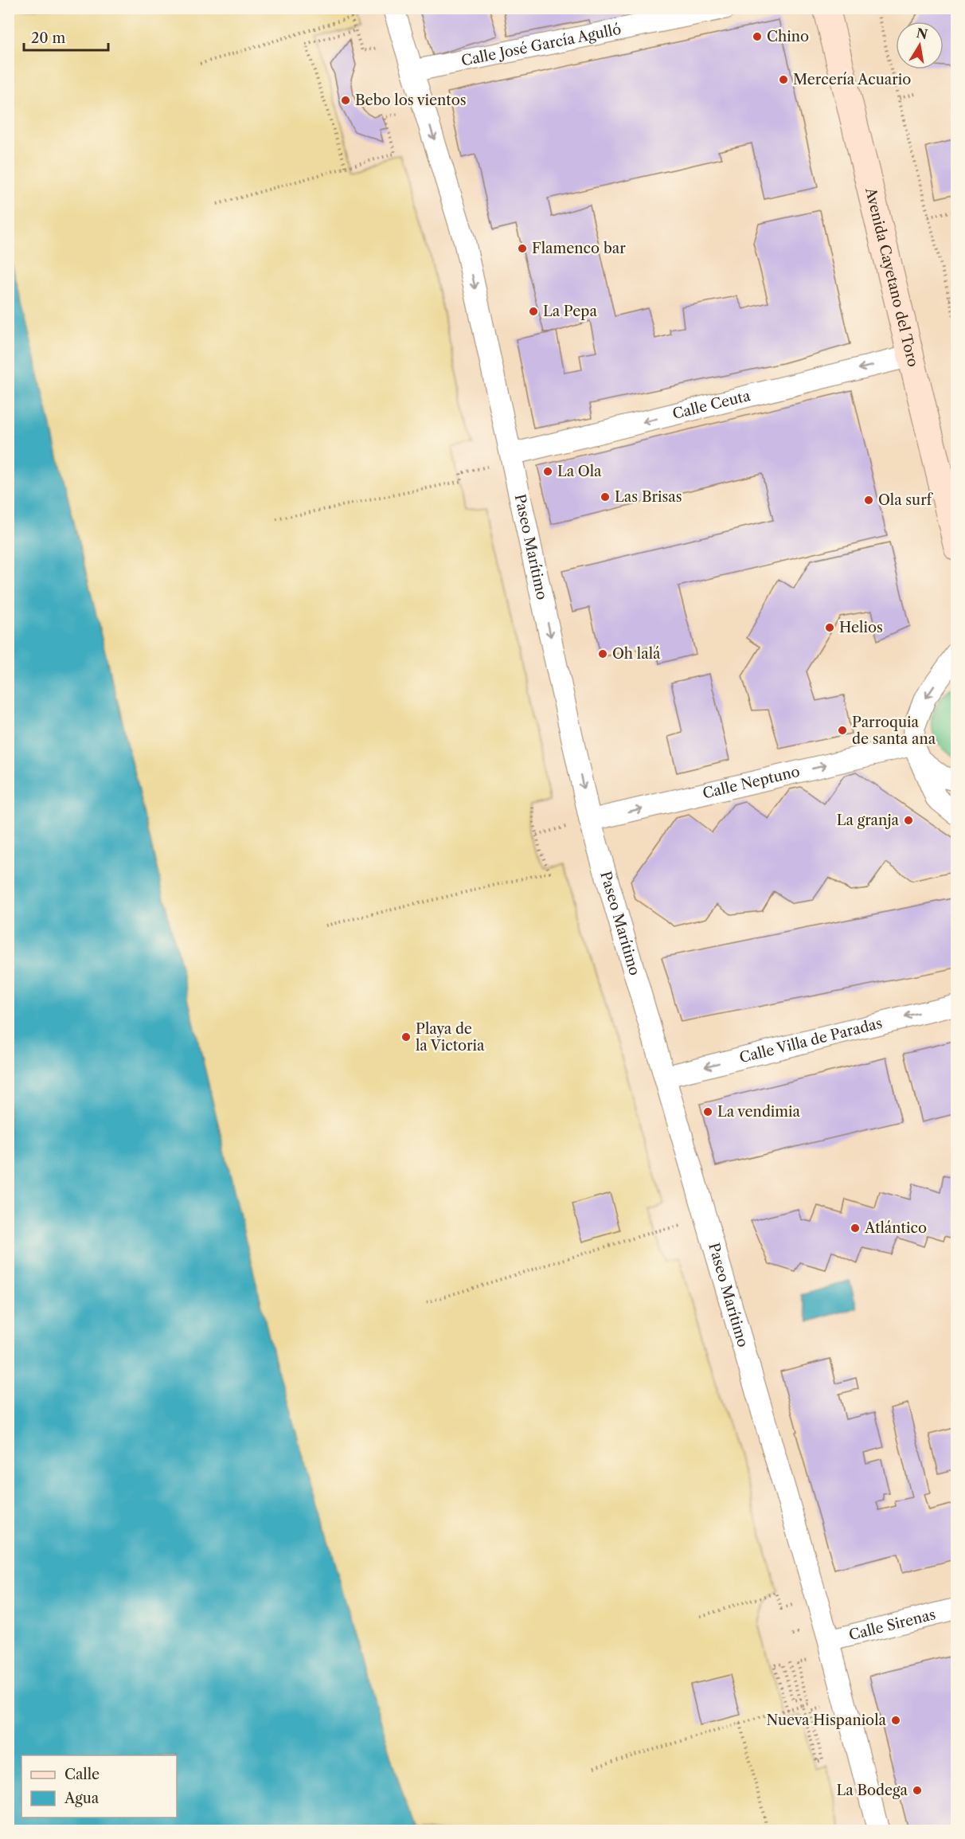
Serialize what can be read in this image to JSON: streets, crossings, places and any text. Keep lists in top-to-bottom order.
{
  "streets": {
    "main road": ["Avenida Cayetano del Toro"],
    "street": [
      "Calle José García Agulló",
      "Calle Ceuta",
      "Paseo Marítimo",
      "Calle Neptuno",
      "Calle Villa de Paradas",
      "Calle Sirenas"
    ]
  },
  "crossings": [
    ["Calle José García Agulló", "Paseo Marítimo"],
    ["Avenida Cayetano del Toro", "Calle Ceuta"],
    ["Calle Ceuta", "Paseo Marítimo"],
    ["Paseo Marítimo", "Calle Neptuno"],
    ["Paseo Marítimo", "Calle Villa de Paradas"],
    ["Paseo Marítimo", "Calle Sirenas"]
  ],
  "one_way": [
    "Calle Ceuta",
    "Paseo Marítimo",
    "Calle Neptuno",
    "Calle Villa de Paradas"
  ],
  "places": [
    "Chino",
    "Mercería Acuario",
    "Bebo los vientos",
    "Flamenco bar",
    "La Pepa",
    "La Ola",
    "Las Brisas",
    "Ola surf",
    "Helios",
    "Oh lalá",
    "Parroquia de santa ana",
    "La granja",
    "Playa de la Victoria",
    "La vendimia",
    "Atlántico",
    "Nueva Hispaniola",
    "La Bodega"
  ],
  "legend": ["Calle", "Agua"],
  "scale_bar": "20 m",
  "north": "top"
}
